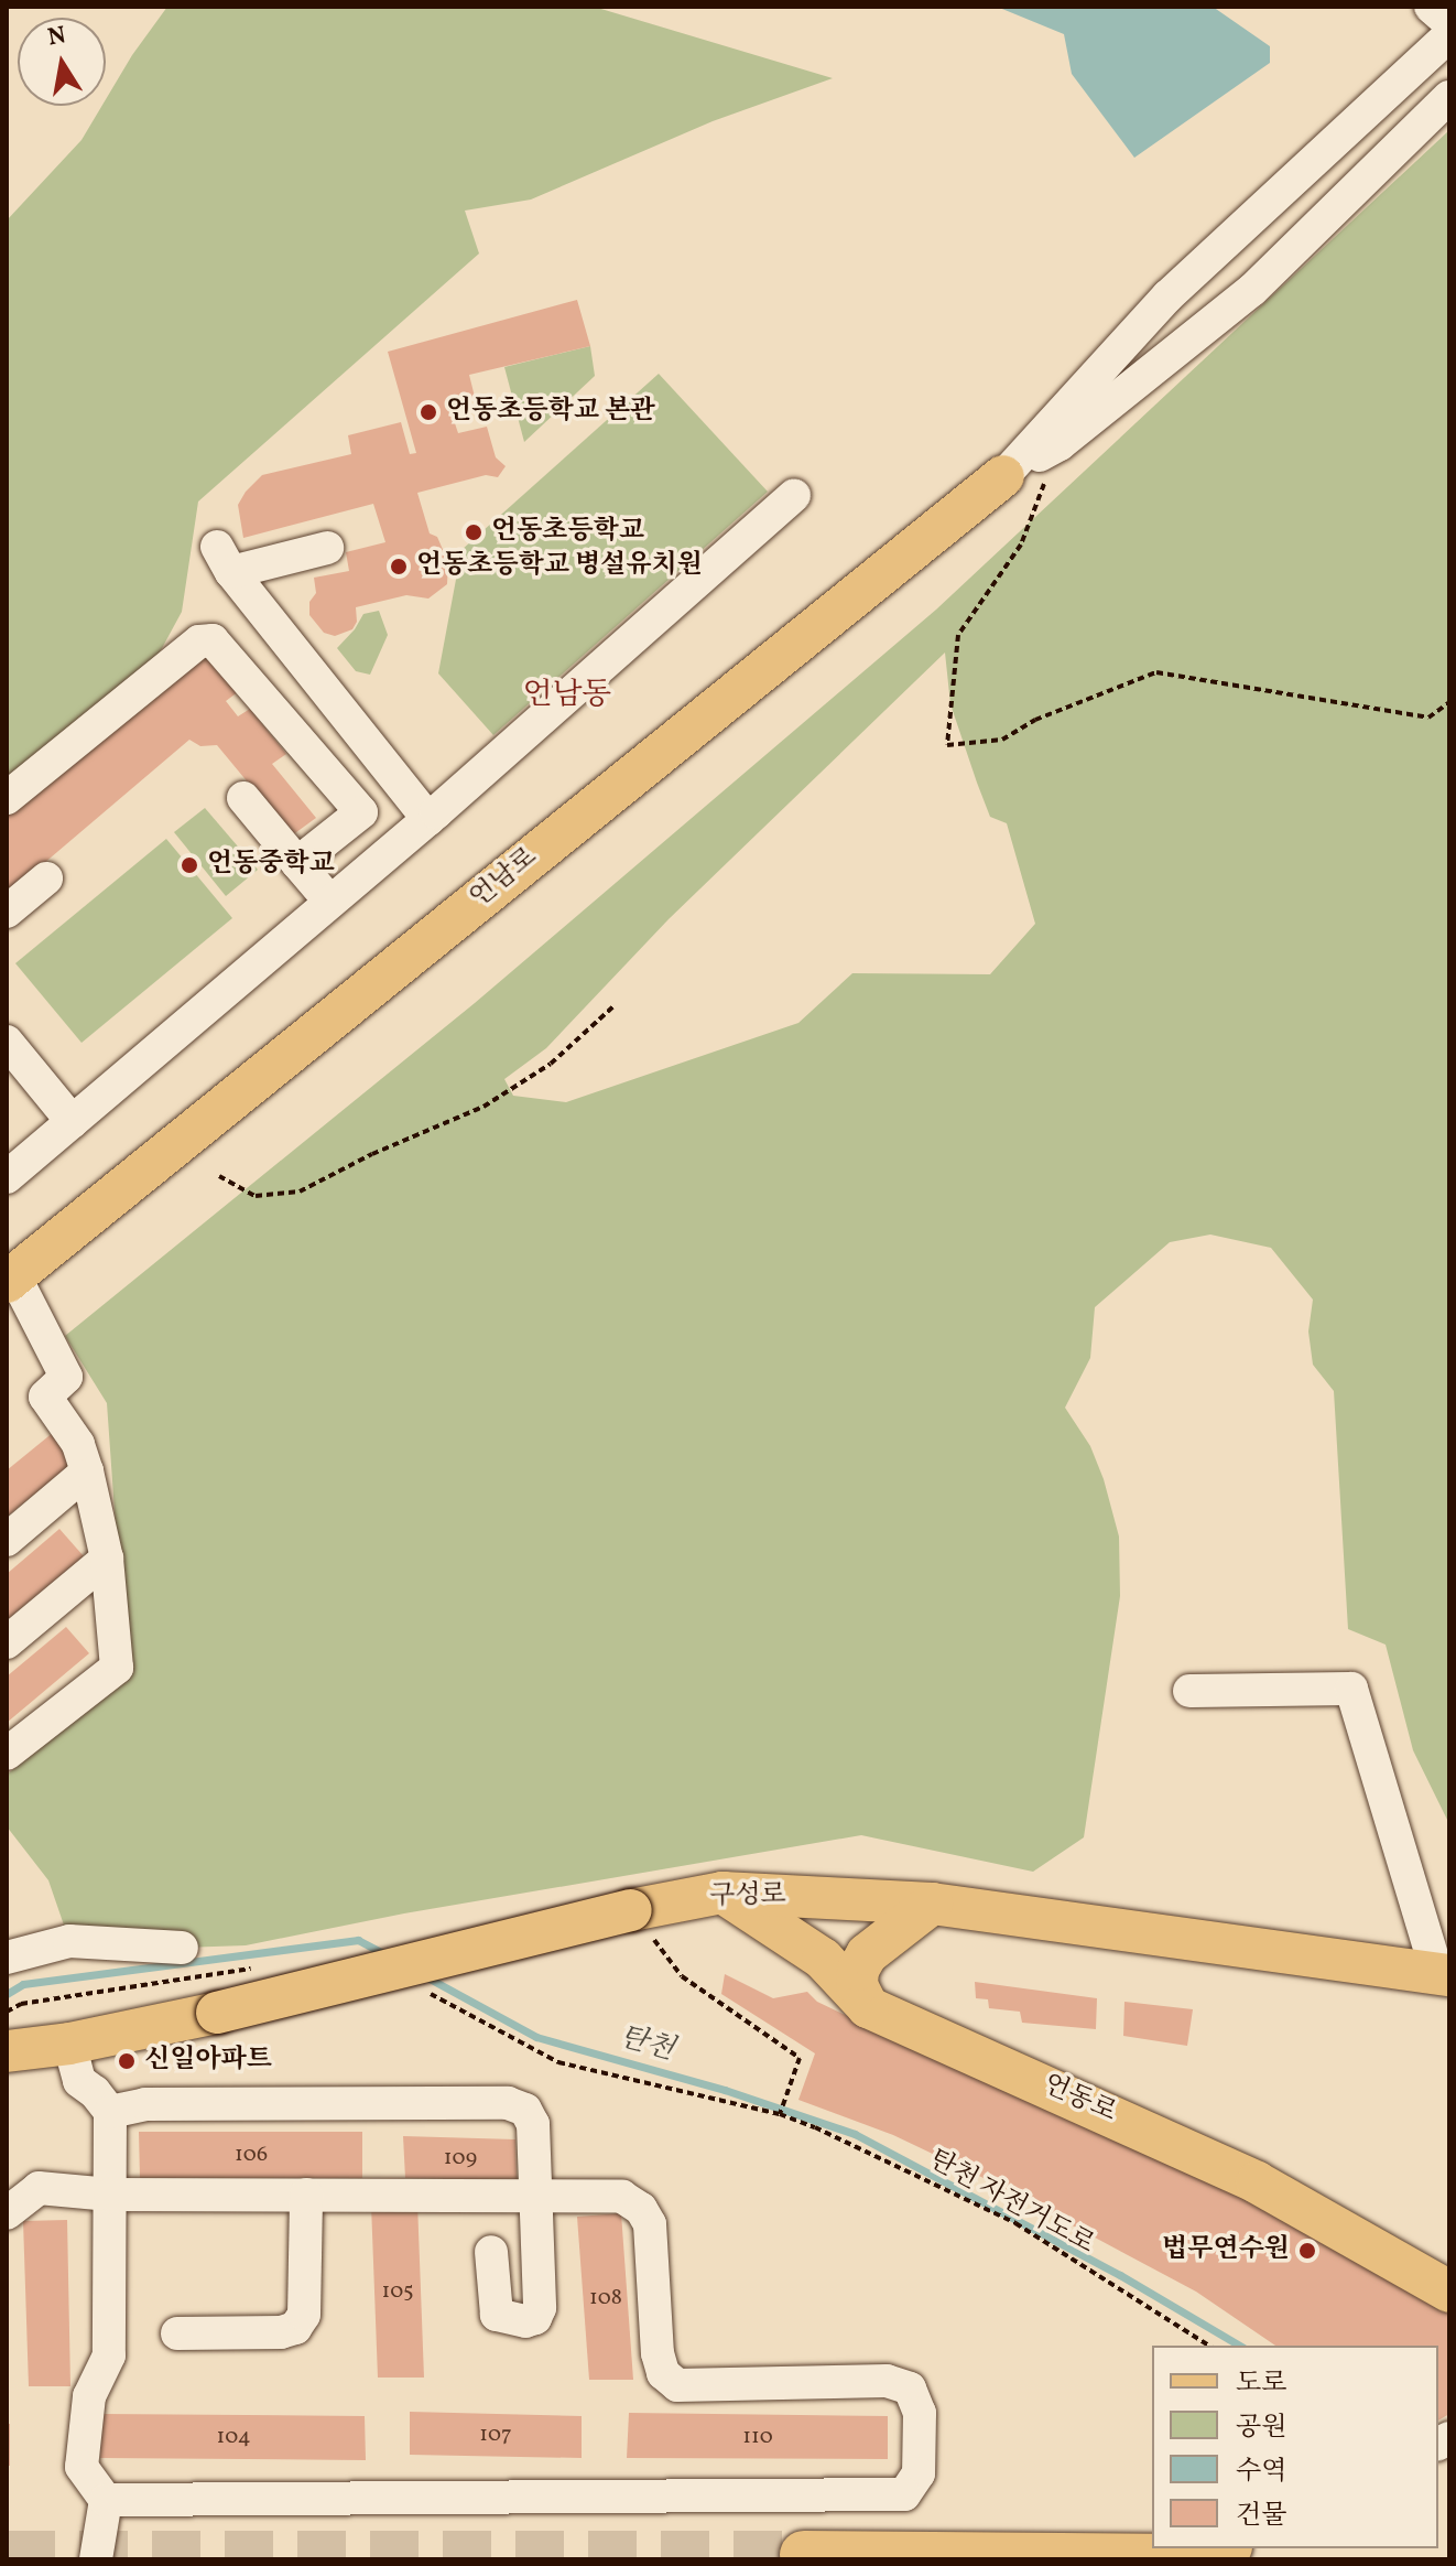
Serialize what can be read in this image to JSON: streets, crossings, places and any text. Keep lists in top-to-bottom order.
{
  "streets": {
    "main road": ["언남로", "구성로", "언동로"],
    "path": ["탄천 자전거도로"]
  },
  "crossings": [
    ["구성로", "언동로"]
  ],
  "districts": ["언남동"],
  "water": ["탄천"],
  "places": [
    "언동초등학교 본관",
    "언동초등학교",
    "언동초등학교 병설유치원",
    "언동중학교",
    "신일아파트",
    "법무연수원"
  ],
  "house_numbers": [
    "106",
    "109",
    "105",
    "108",
    "107",
    "104",
    "110"
  ],
  "legend": [
    "도로",
    "공원",
    "수역",
    "건물"
  ],
  "north": "top"
}
